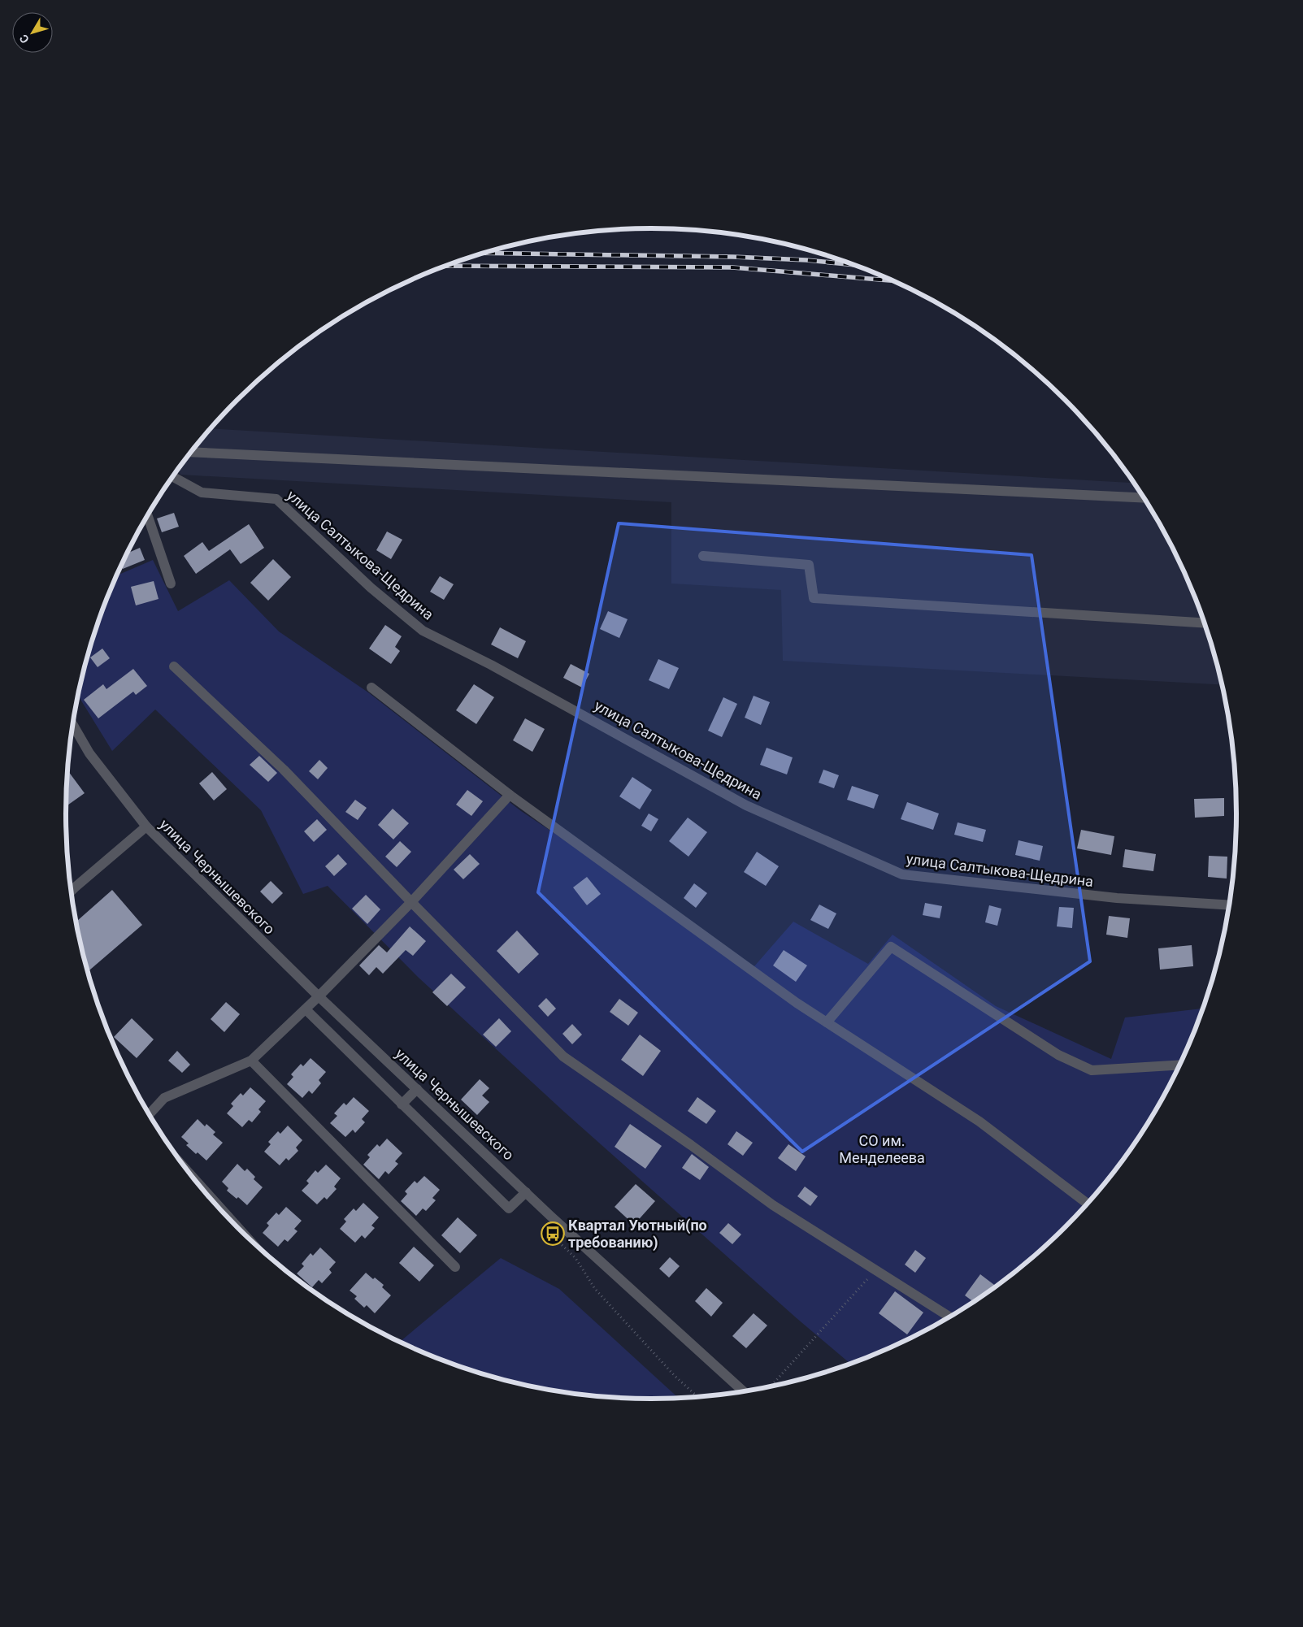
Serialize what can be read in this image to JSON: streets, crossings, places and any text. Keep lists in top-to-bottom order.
{
  "streets": {
    "street": ["улица Салтыкова-Щедрина", "улица Чернышевского"]
  },
  "parks": ["СО им. Менделеева"],
  "places": {
    "bus stop": ["Квартал Уютный(по требованию)"]
  },
  "north": "bottom left"
}
